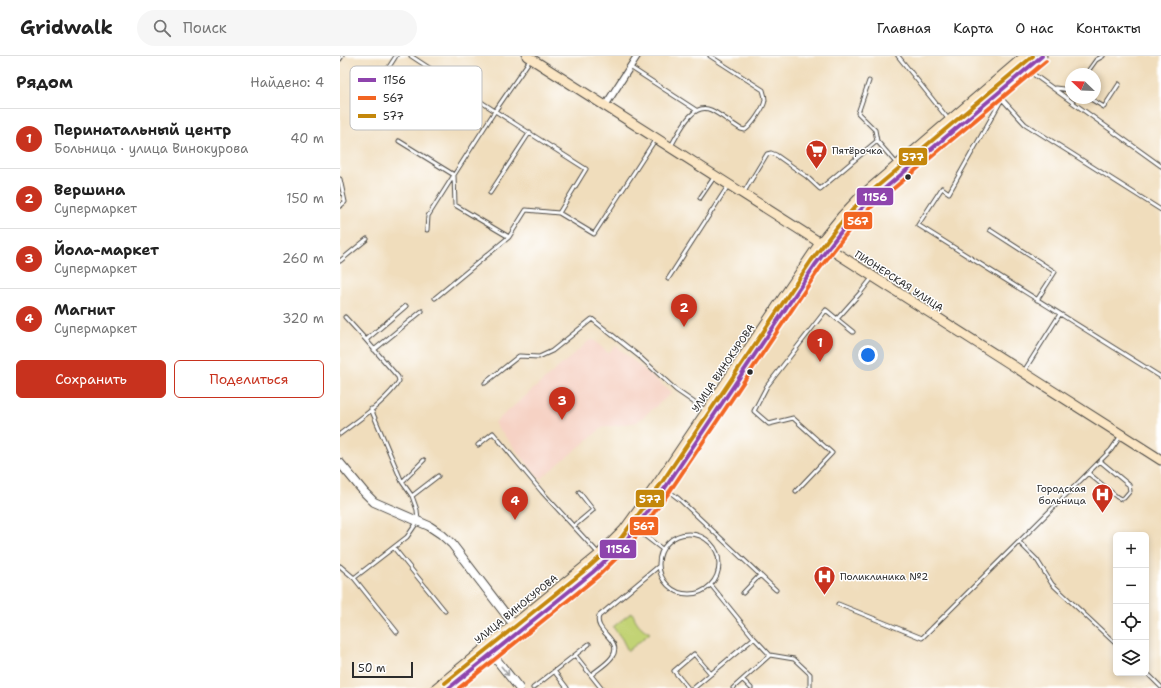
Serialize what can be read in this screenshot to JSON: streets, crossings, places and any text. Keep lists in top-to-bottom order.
{
  "streets": {
    "main road": ["ПИОНЕРСКАЯ УЛИЦА", "УЛИЦА ВИНОКУРОВА"]
  },
  "crossings": [
    ["ПИОНЕРСКАЯ УЛИЦА", "УЛИЦА ВИНОКУРОВА"]
  ],
  "places": {
    "supermarket": ["Пятёрочка"],
    "hospital": ["Городская больница", "Поликлиника №2"]
  },
  "lines": ["transit line 1156", "transit line 577", "transit line 567"],
  "legend": ["1156", "567", "577"],
  "scale_bar": "50 m",
  "north": "top left",
  "page": {
    "header": "Gridwalk",
    "search": "Поиск",
    "nav": [
      "Главная",
      "Карта",
      "О нас",
      "Контакты"
    ],
    "heading": ["Рядом", "Найдено: 4"],
    "list": [
      {
        "mark": "1",
        "name": "Перинатальный центр",
        "note": "Больница · улица Винокурова",
        "value": "40 m"
      },
      {
        "mark": "2",
        "name": "Вершина",
        "note": "Супермаркет",
        "value": "150 m"
      },
      {
        "mark": "3",
        "name": "Йола-маркет",
        "note": "Супермаркет",
        "value": "260 m"
      },
      {
        "mark": "4",
        "name": "Магнит",
        "note": "Супермаркет",
        "value": "320 m"
      }
    ],
    "pins": [
      "2",
      "1",
      "3",
      "4"
    ],
    "buttons": ["Сохранить", "Поделиться"],
    "map_buttons": ["+", "−"],
    "scale": "50 m"
  }
}
